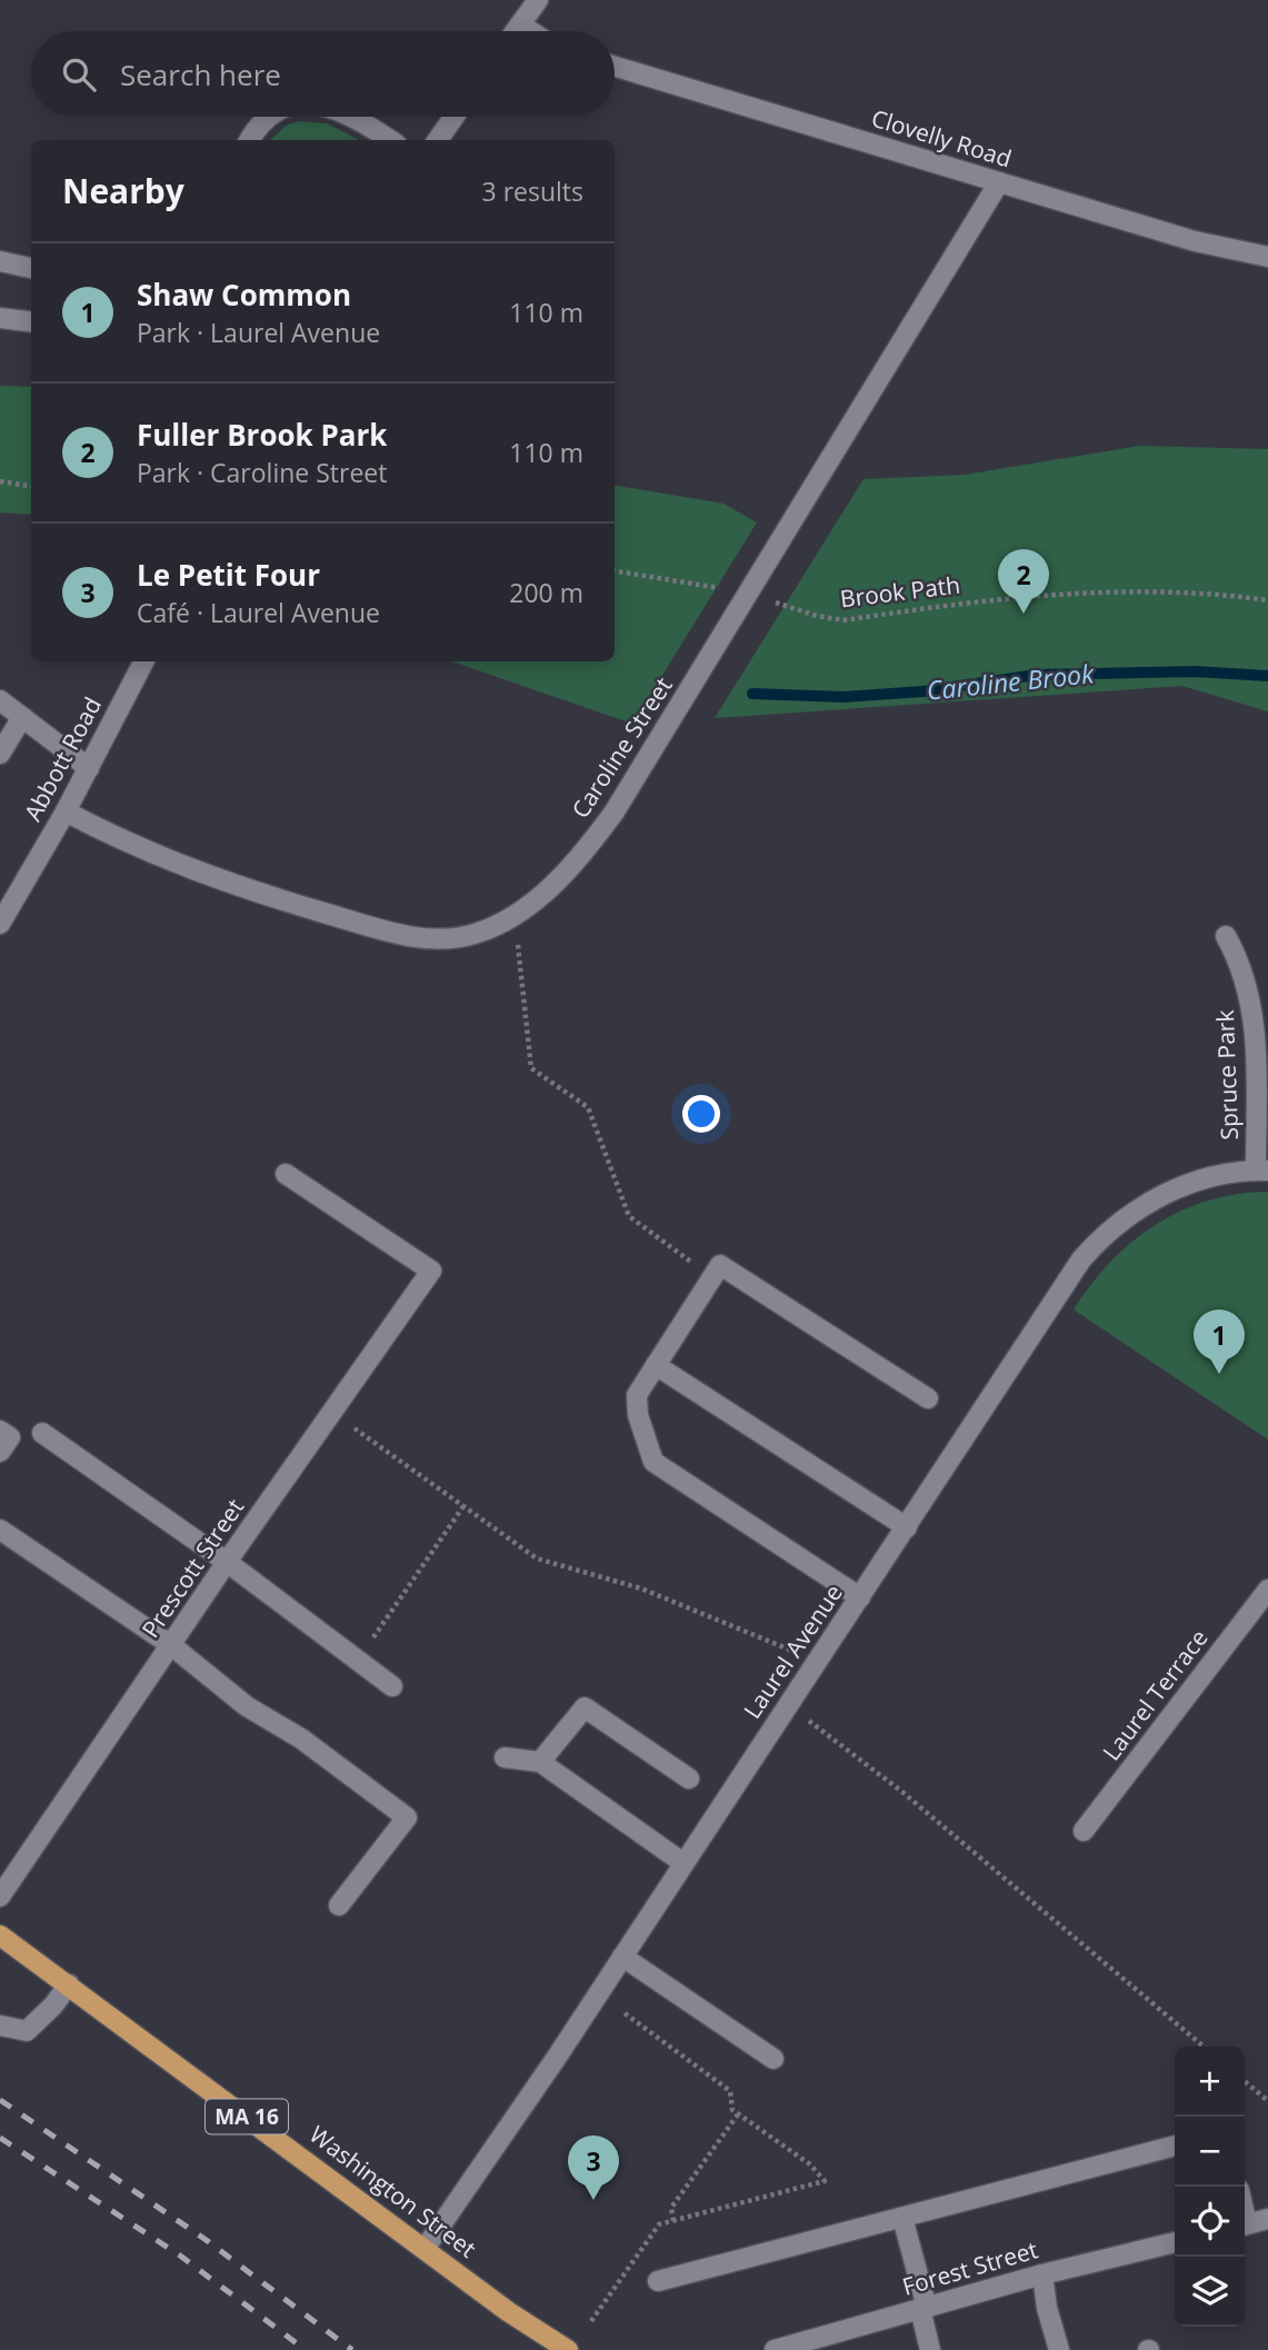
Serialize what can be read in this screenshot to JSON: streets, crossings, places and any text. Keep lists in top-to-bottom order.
{
  "streets": {
    "main road": ["MA 16", "Washington Street"],
    "street": [
      "Clovelly Road",
      "Caroline Street",
      "Abbott Road",
      "Spruce Park",
      "Prescott Street",
      "Laurel Avenue",
      "Laurel Terrace",
      "Forest Street"
    ],
    "path": ["Brook Path"]
  },
  "crossings": [
    ["Clovelly Road", "Caroline Street"],
    ["Caroline Street", "Abbott Road"],
    ["Spruce Park", "Laurel Avenue"],
    ["Laurel Avenue", "Washington Street"]
  ],
  "water": ["Caroline Brook"],
  "page": {
    "search": "Search here",
    "heading": ["Nearby", "3 results"],
    "list": [
      {
        "mark": "1",
        "name": "Shaw Common",
        "note": "Park · Laurel Avenue",
        "value": "110 m"
      },
      {
        "mark": "2",
        "name": "Fuller Brook Park",
        "note": "Park · Caroline Street",
        "value": "110 m"
      },
      {
        "mark": "3",
        "name": "Le Petit Four",
        "note": "Café · Laurel Avenue",
        "value": "200 m"
      }
    ],
    "pins": ["2", "1", "3"],
    "map_buttons": ["+", "−"]
  }
}
